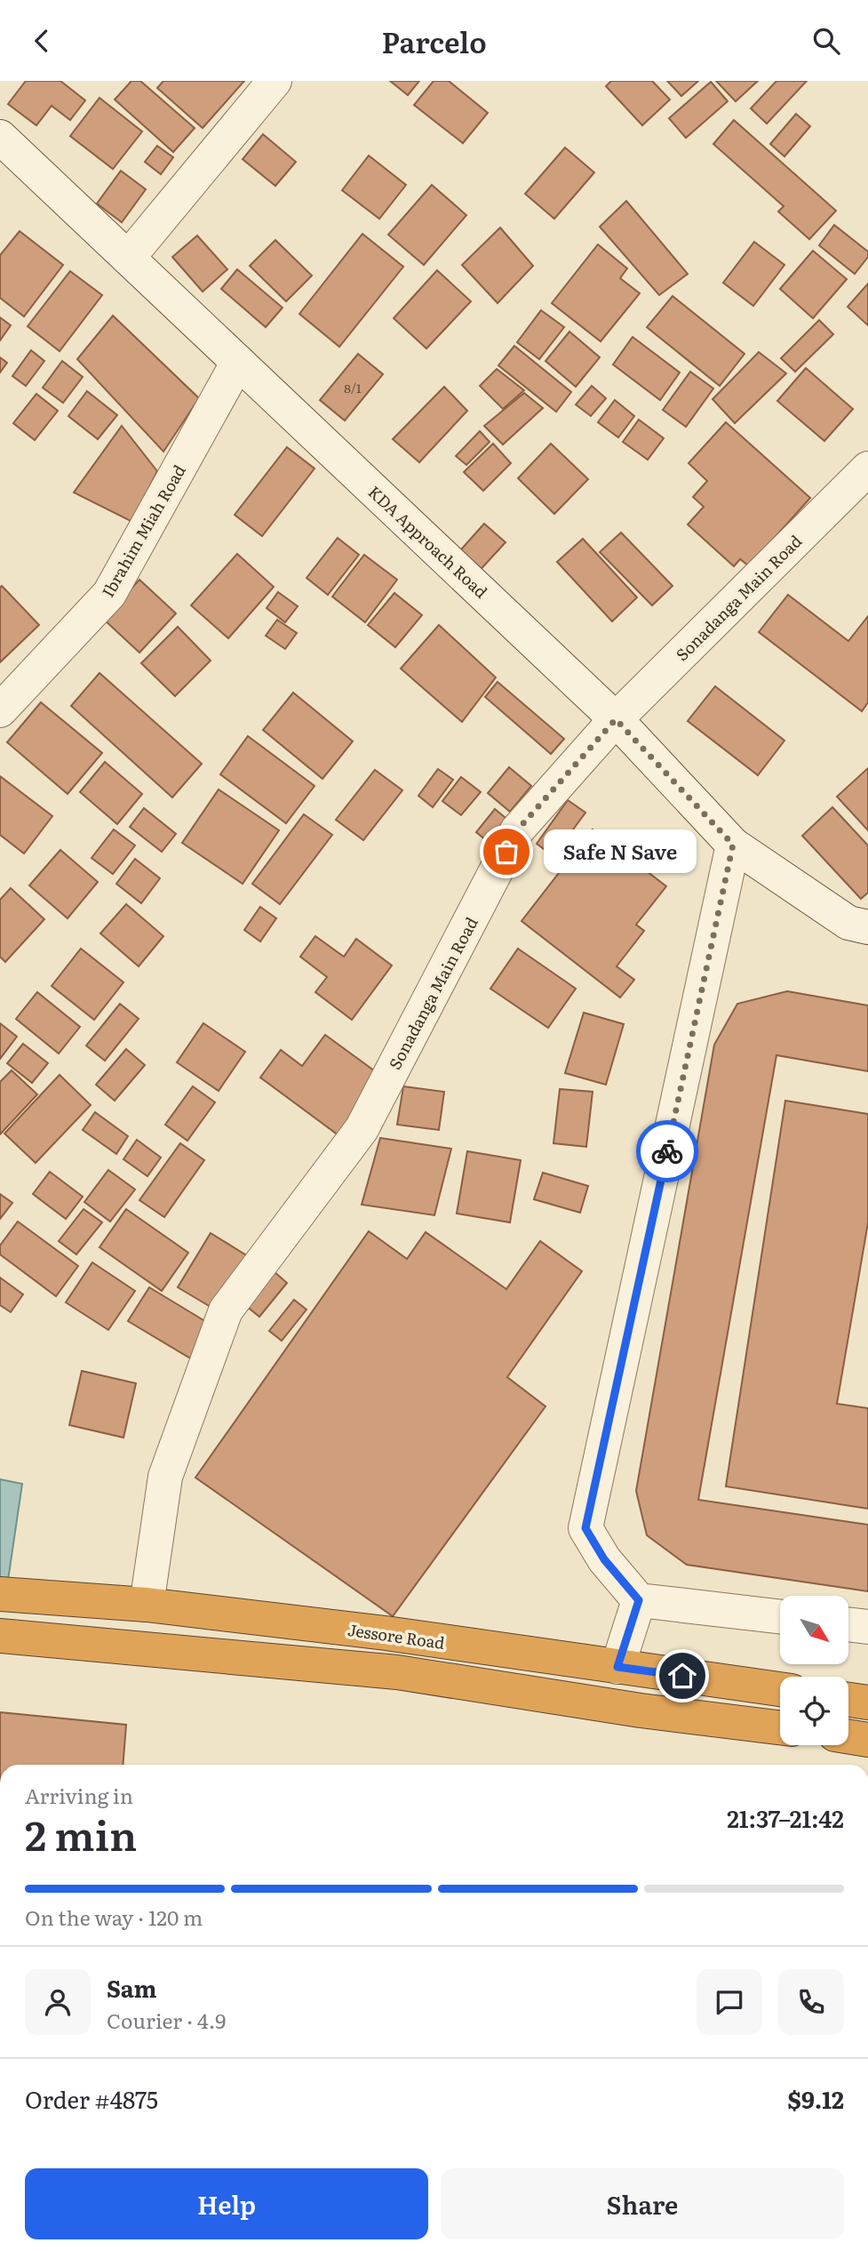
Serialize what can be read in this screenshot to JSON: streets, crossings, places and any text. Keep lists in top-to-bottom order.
{
  "streets": {
    "highway": ["Jessore Road"],
    "street": ["Ibrahim Miah Road", "KDA Approach Road", "Sonadanga Main Road"]
  },
  "crossings": [
    ["Ibrahim Miah Road", "KDA Approach Road"],
    ["KDA Approach Road", "Sonadanga Main Road"],
    ["Sonadanga Main Road", "Jessore Road"]
  ],
  "places": ["Safe N Save"],
  "house_numbers": ["8/1"],
  "north": "bottom right",
  "page": {
    "header": "Parcelo",
    "bubble": "Safe N Save",
    "heading": ["2 min", "Arriving in", "21:37–21:42"],
    "panel": [
      "Sam",
      "Courier · 4.9",
      "Order #4875",
      "$9.12"
    ],
    "bar": "On the way · 120 m",
    "buttons": ["Help", "Share"]
  }
}
